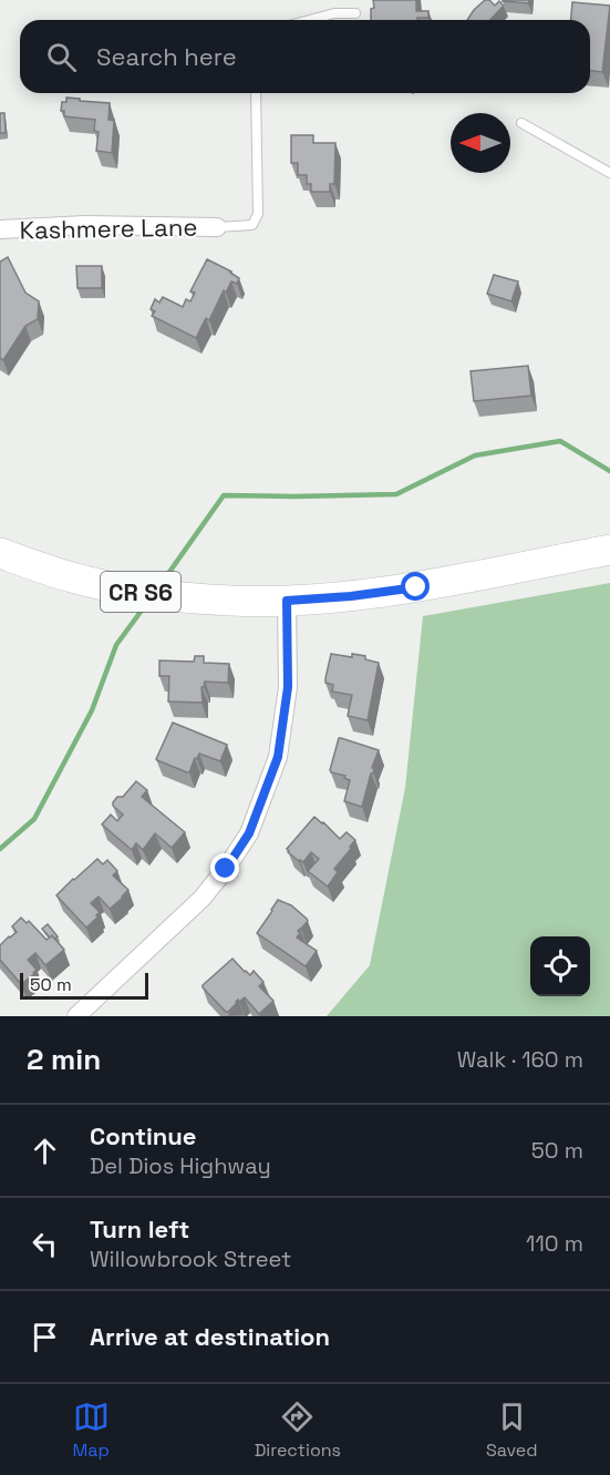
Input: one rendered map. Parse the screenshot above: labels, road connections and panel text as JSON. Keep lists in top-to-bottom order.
{
  "streets": {
    "main road": ["CR S6"],
    "street": ["Kashmere Lane"]
  },
  "scale_bar": "50 m",
  "north": "left",
  "page": {
    "search": "Search here",
    "scale": "50 m",
    "heading": ["2 min", "Walk · 160 m"],
    "list": [
      ["Continue", "Del Dios Highway", "50 m"],
      ["Turn left", "Willowbrook Street", "110 m"],
      "Arrive at destination"
    ],
    "nav": ["Map", "Directions", "Saved"]
  }
}
